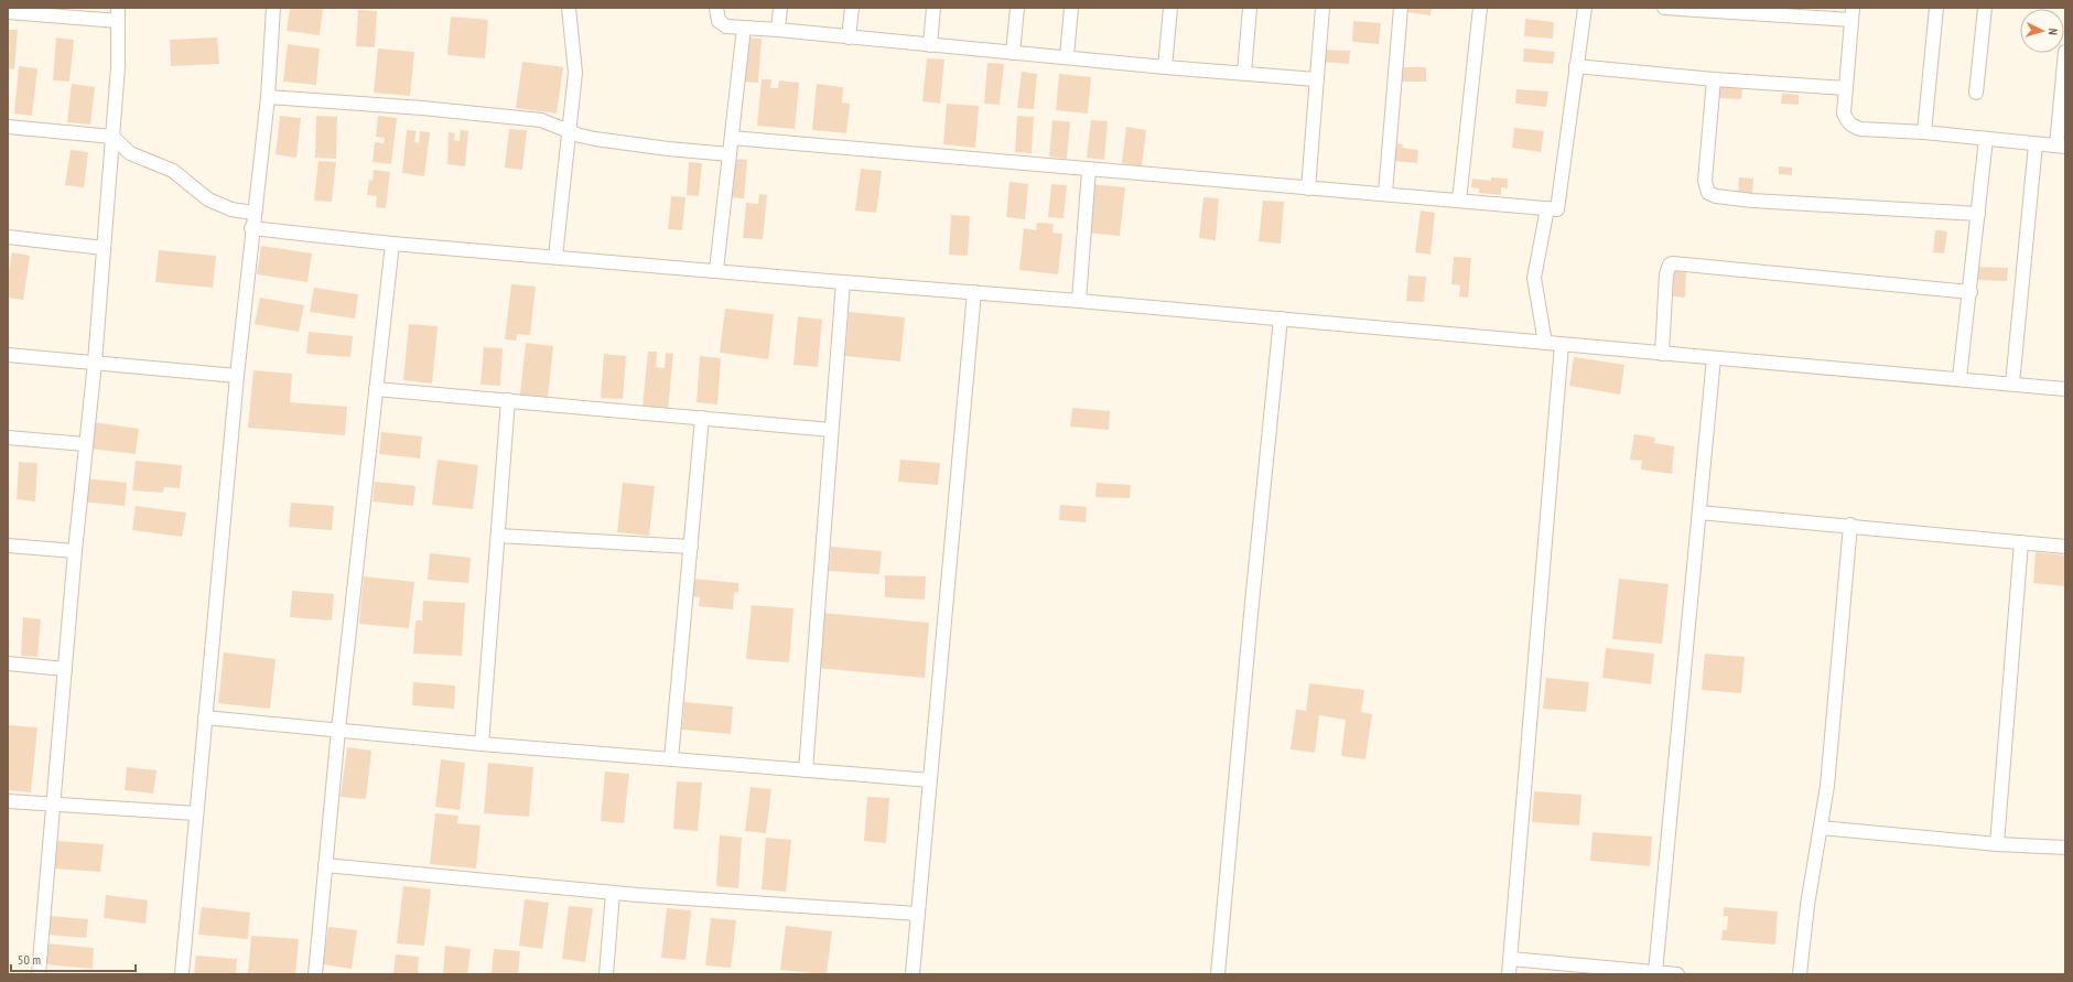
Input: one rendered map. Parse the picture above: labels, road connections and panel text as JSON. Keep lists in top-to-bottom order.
{
  "scale_bar": "50 m",
  "north": "right"
}
